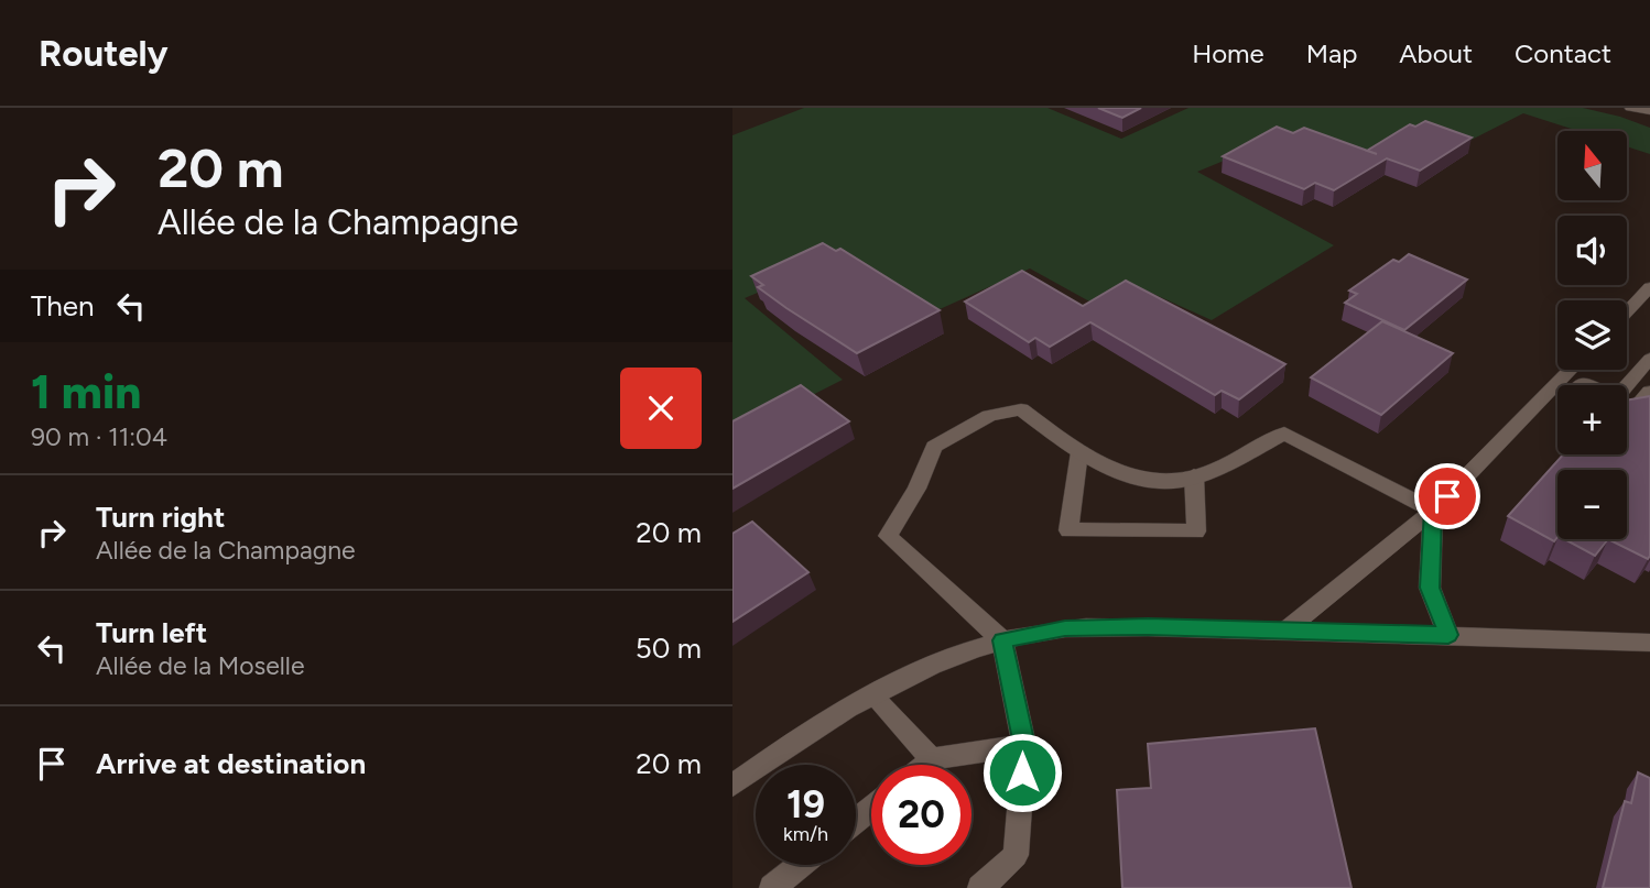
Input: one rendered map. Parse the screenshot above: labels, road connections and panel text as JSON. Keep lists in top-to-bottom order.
{
  "north": "top",
  "page": {
    "header": "Routely",
    "nav": [
      "Home",
      "Map",
      "About",
      "Contact"
    ],
    "turn": ["20 m", "Allée de la Champagne"],
    "map_buttons": ["+", "−"],
    "then": "Then",
    "heading": ["1 min", "90 m · 11:04"],
    "list": [
      {
        "name": "Turn right",
        "note": "Allée de la Champagne",
        "value": "20 m"
      },
      {
        "name": "Turn left",
        "note": "Allée de la Moselle",
        "value": "50 m"
      },
      {
        "name": "Arrive at destination",
        "value": "20 m"
      }
    ],
    "speed": "19 km/h",
    "limit": "20"
  }
}
